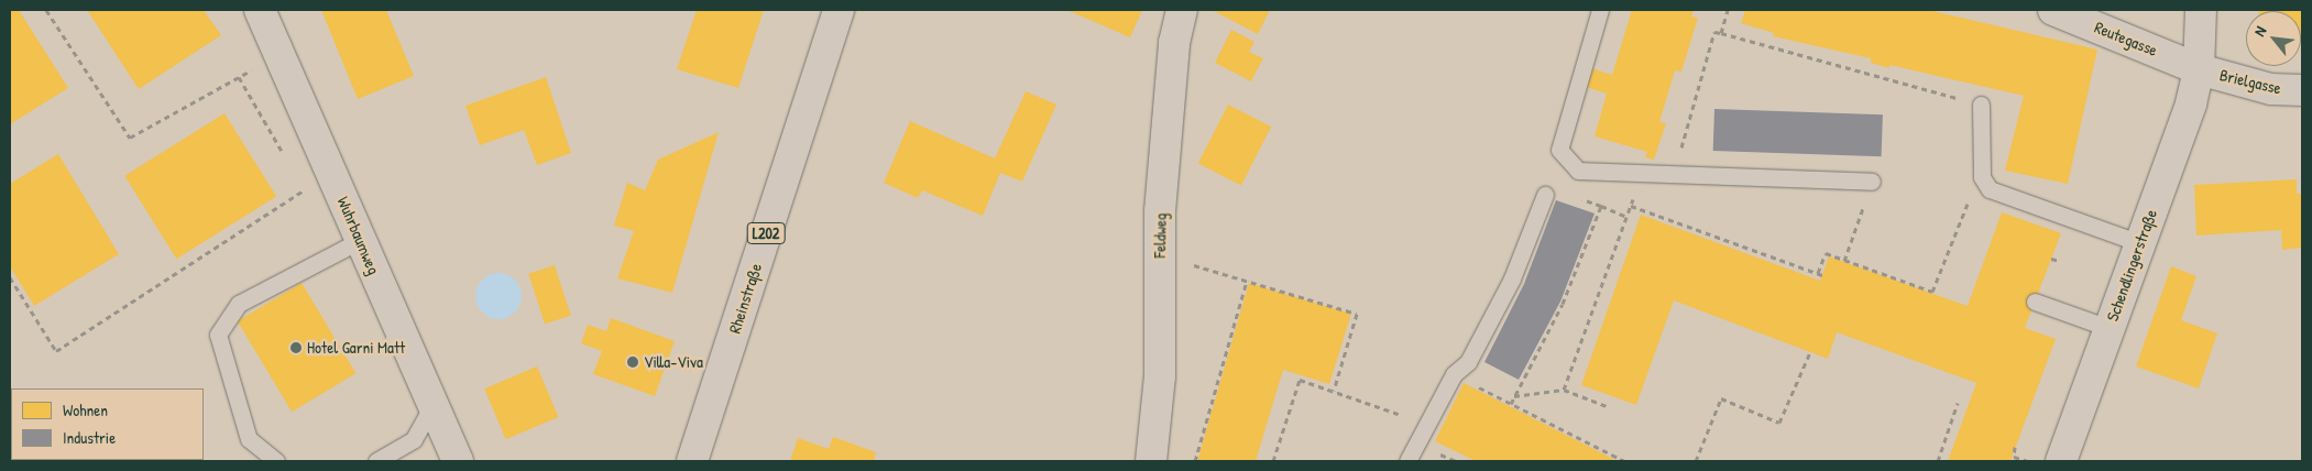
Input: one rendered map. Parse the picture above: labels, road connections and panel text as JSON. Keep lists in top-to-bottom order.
{
  "streets": {
    "street": [
      "Reutegasse",
      "Brielgasse",
      "L202",
      "Wuhrbaumweg",
      "Feldweg",
      "Schendlingerstraße",
      "Rheinstraße"
    ]
  },
  "crossings": [
    ["Reutegasse", "Brielgasse"],
    ["Reutegasse", "Schendlingerstraße"],
    ["Brielgasse", "Schendlingerstraße"]
  ],
  "places": ["Hotel Garni Matt", "Villa-Viva"],
  "legend": ["Wohnen", "Industrie"],
  "north": "top left"
}
